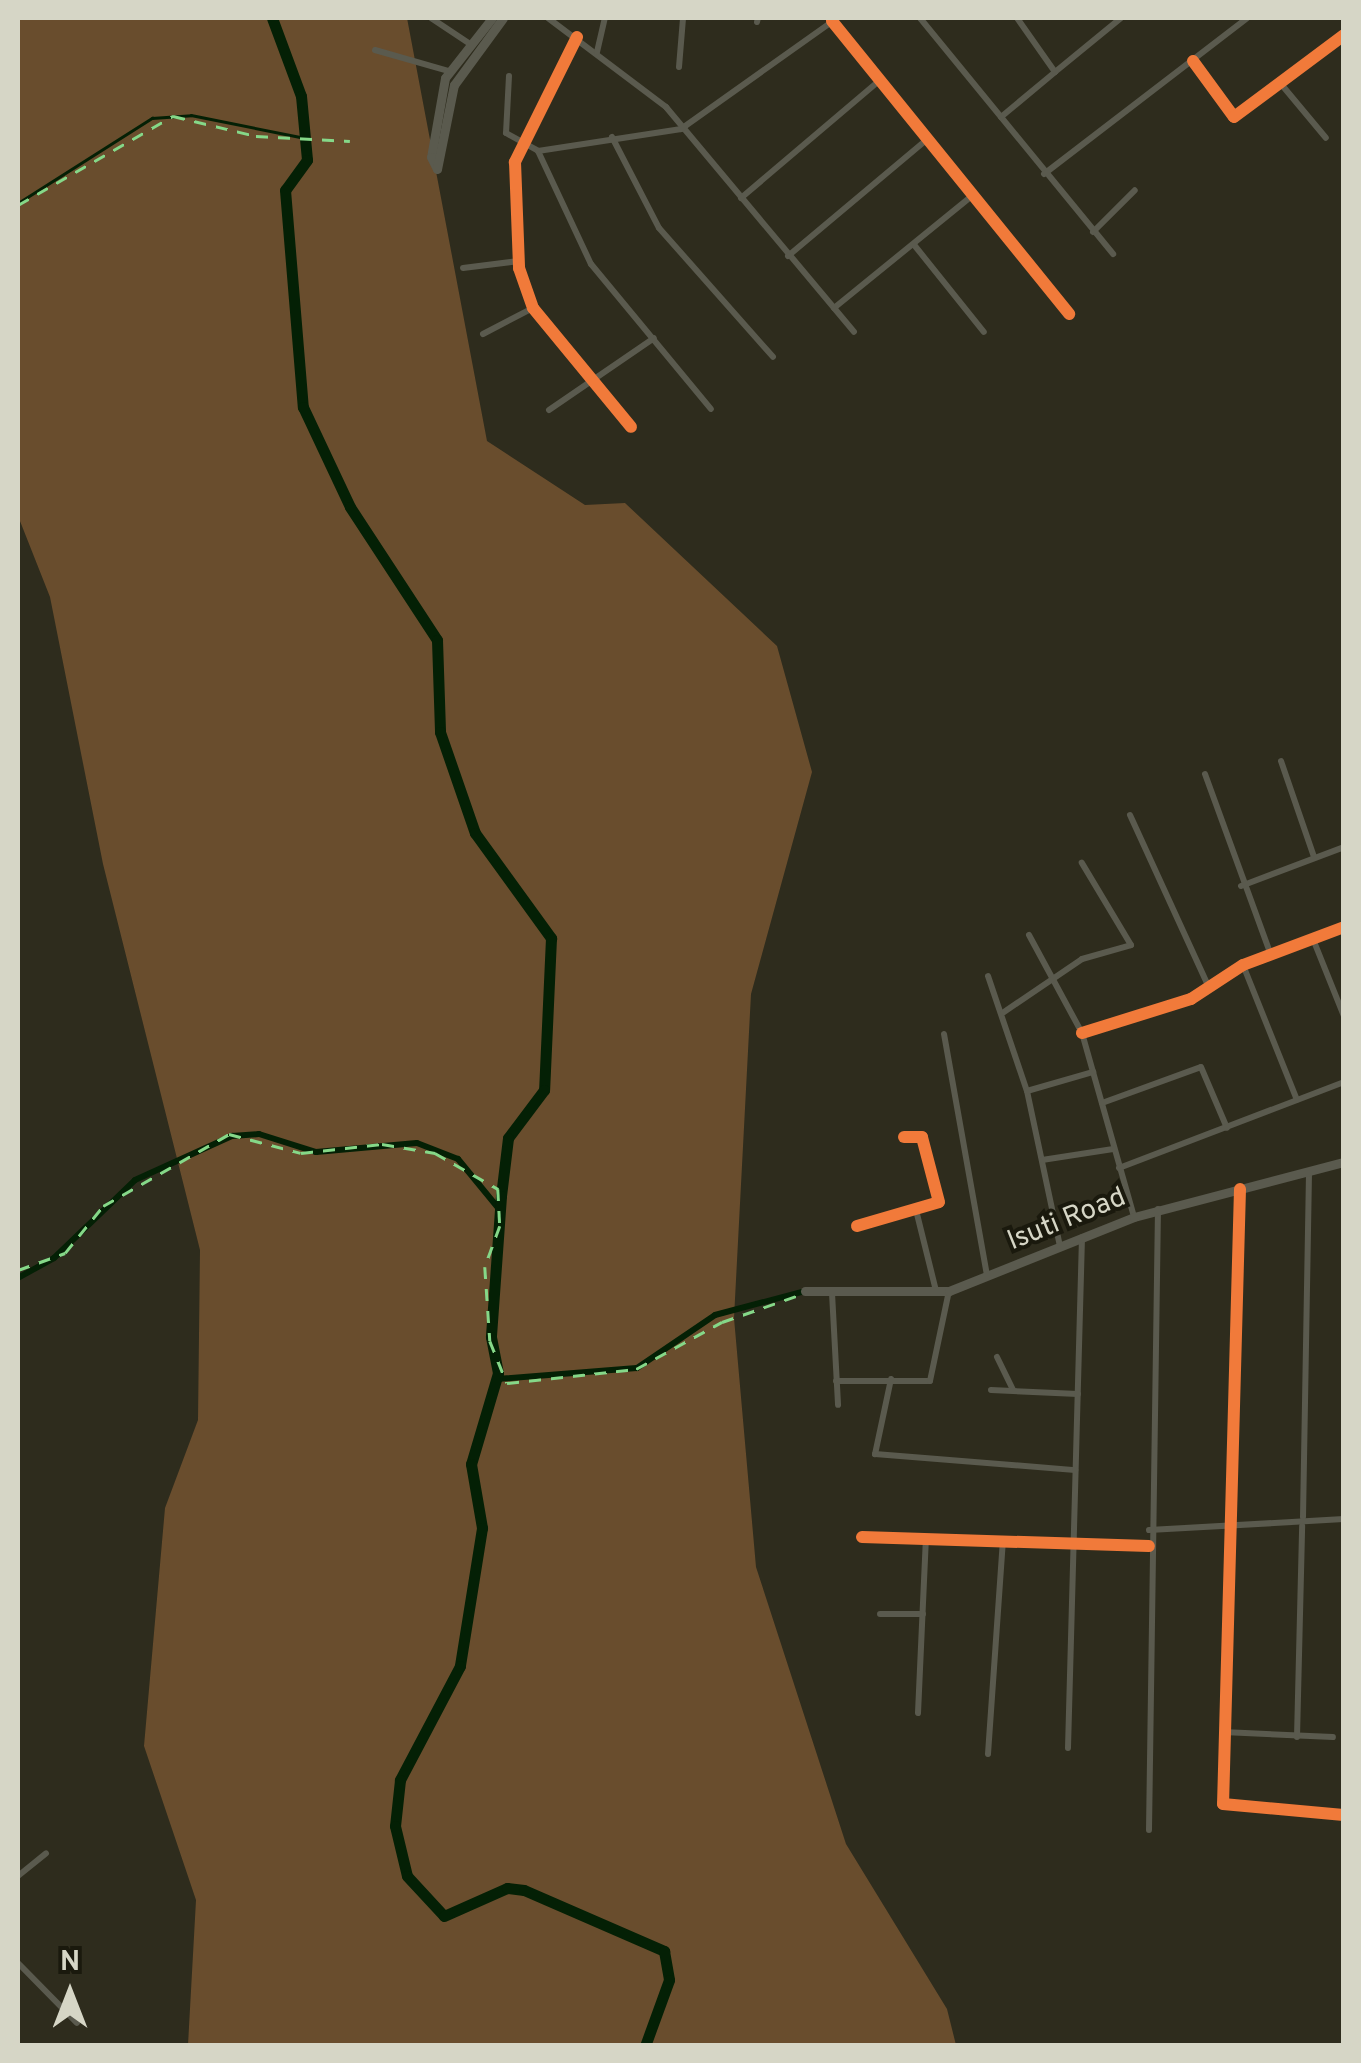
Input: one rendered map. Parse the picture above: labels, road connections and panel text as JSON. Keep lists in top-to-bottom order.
{
  "streets": {
    "street": ["Isuti Road"]
  },
  "north": "top"
}
